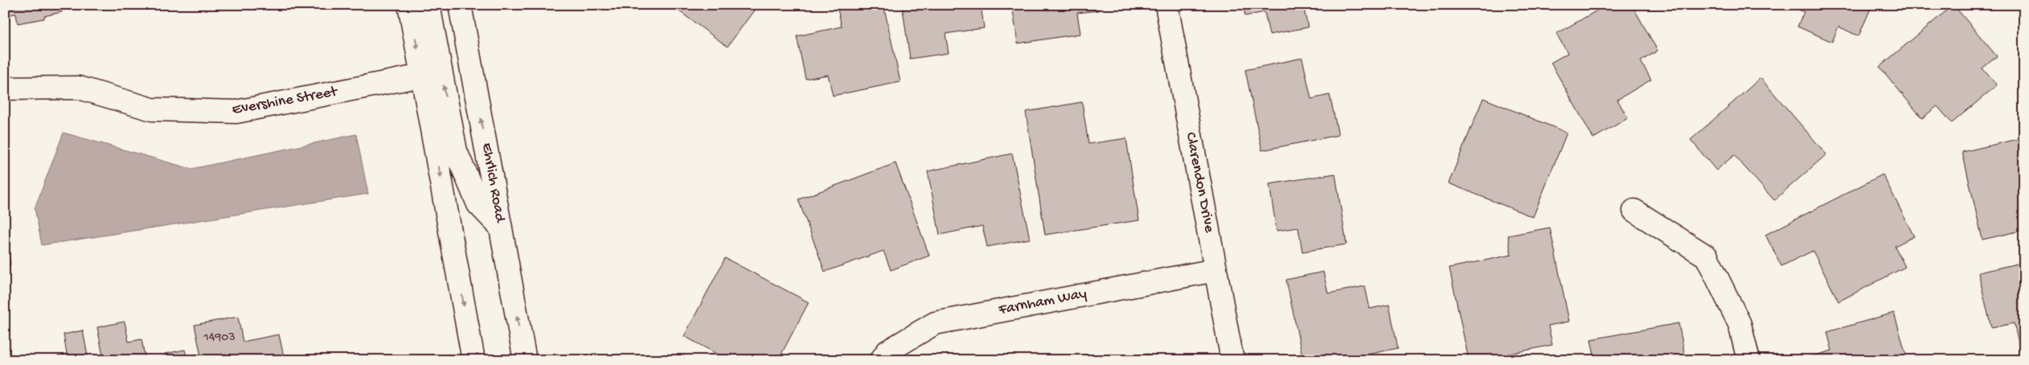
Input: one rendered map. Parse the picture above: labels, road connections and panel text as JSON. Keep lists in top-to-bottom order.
{
  "streets": {
    "street": [
      "Evershine Street",
      "Ehrlich Road",
      "Clarendon Drive",
      "Farnham Way"
    ]
  },
  "crossings": [
    ["Clarendon Drive", "Farnham Way"]
  ],
  "house_numbers": ["14903"]
}
